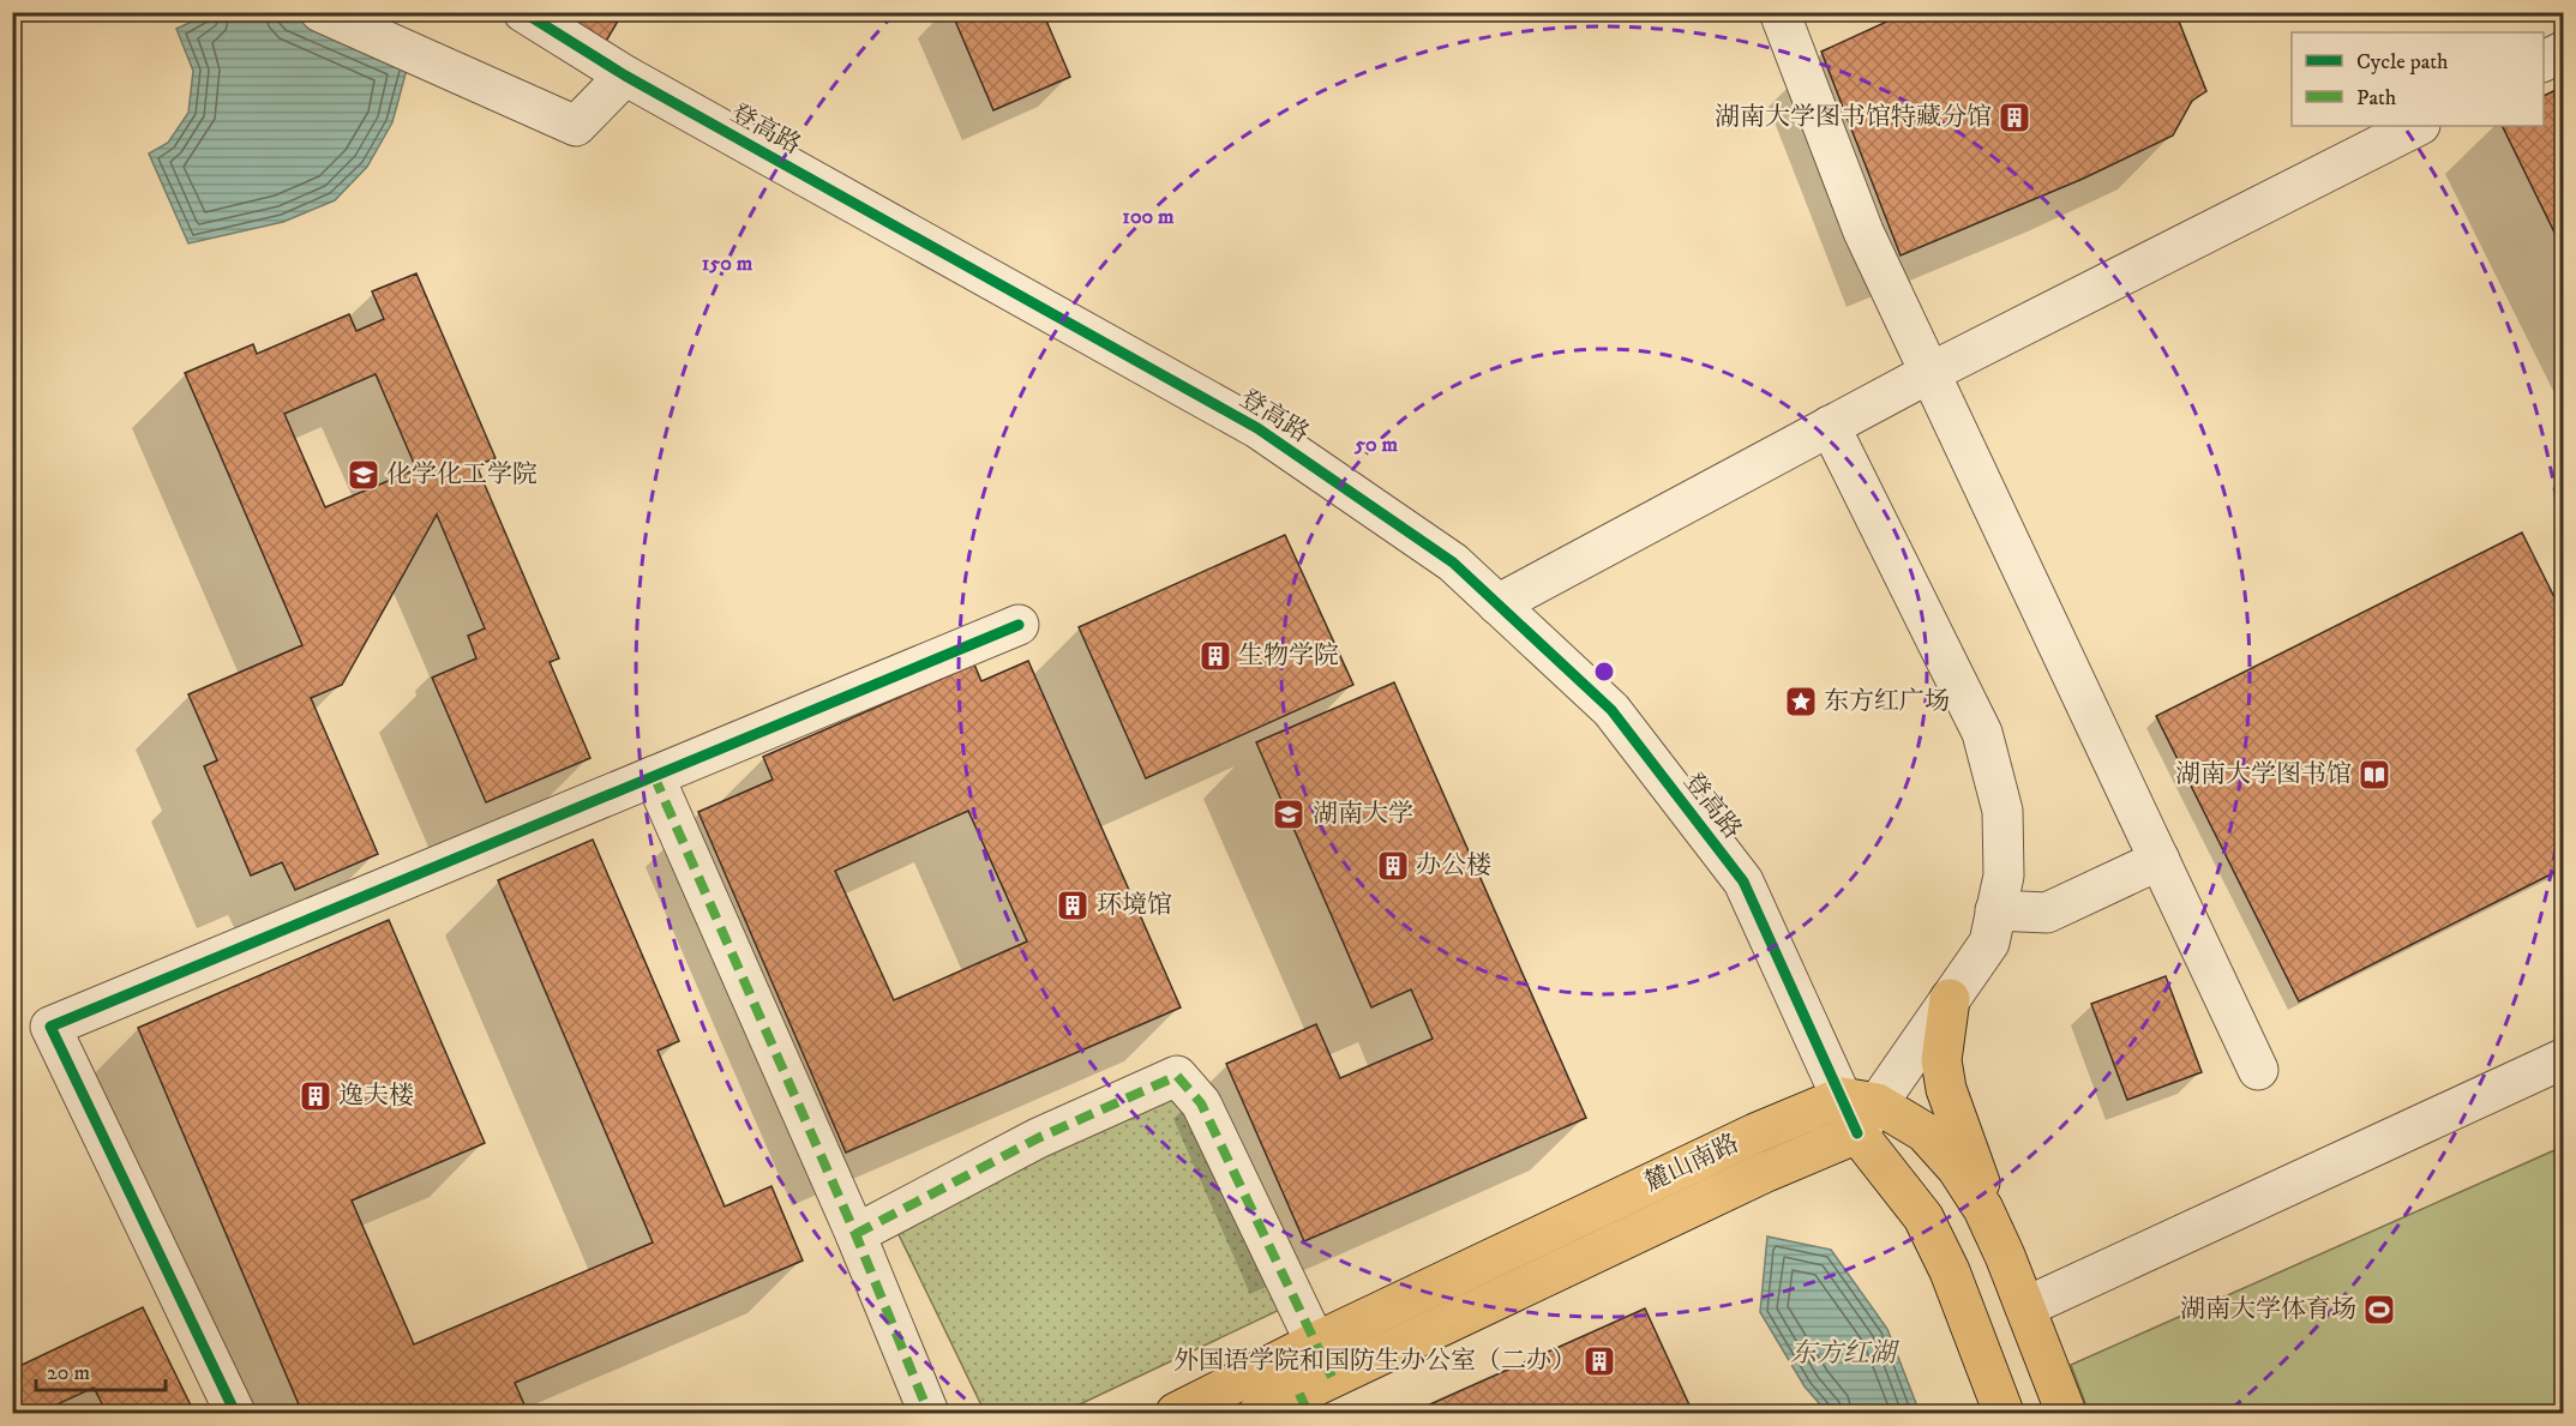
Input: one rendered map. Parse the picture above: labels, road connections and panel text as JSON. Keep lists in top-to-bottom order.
{
  "streets": {
    "main road": ["麓山南路"],
    "street": ["登高路"]
  },
  "crossings": [
    ["登高路", "麓山南路"]
  ],
  "water": ["东方红湖"],
  "places": {
    "building": [
      "湖南大学图书馆特藏分馆",
      "生物学院",
      "办公楼",
      "环境馆",
      "逸夫楼",
      "外国语学院和国防生办公室（二办）"
    ],
    "school or university": ["化学化工学院", "湖南大学"],
    "place": ["东方红广场"],
    "library": ["湖南大学图书馆"],
    "sports": ["湖南大学体育场"]
  },
  "legend": ["Cycle path", "Path"],
  "scale_bar": "20 m",
  "rings": ["100 m", "150 m", "50 m"]
}
